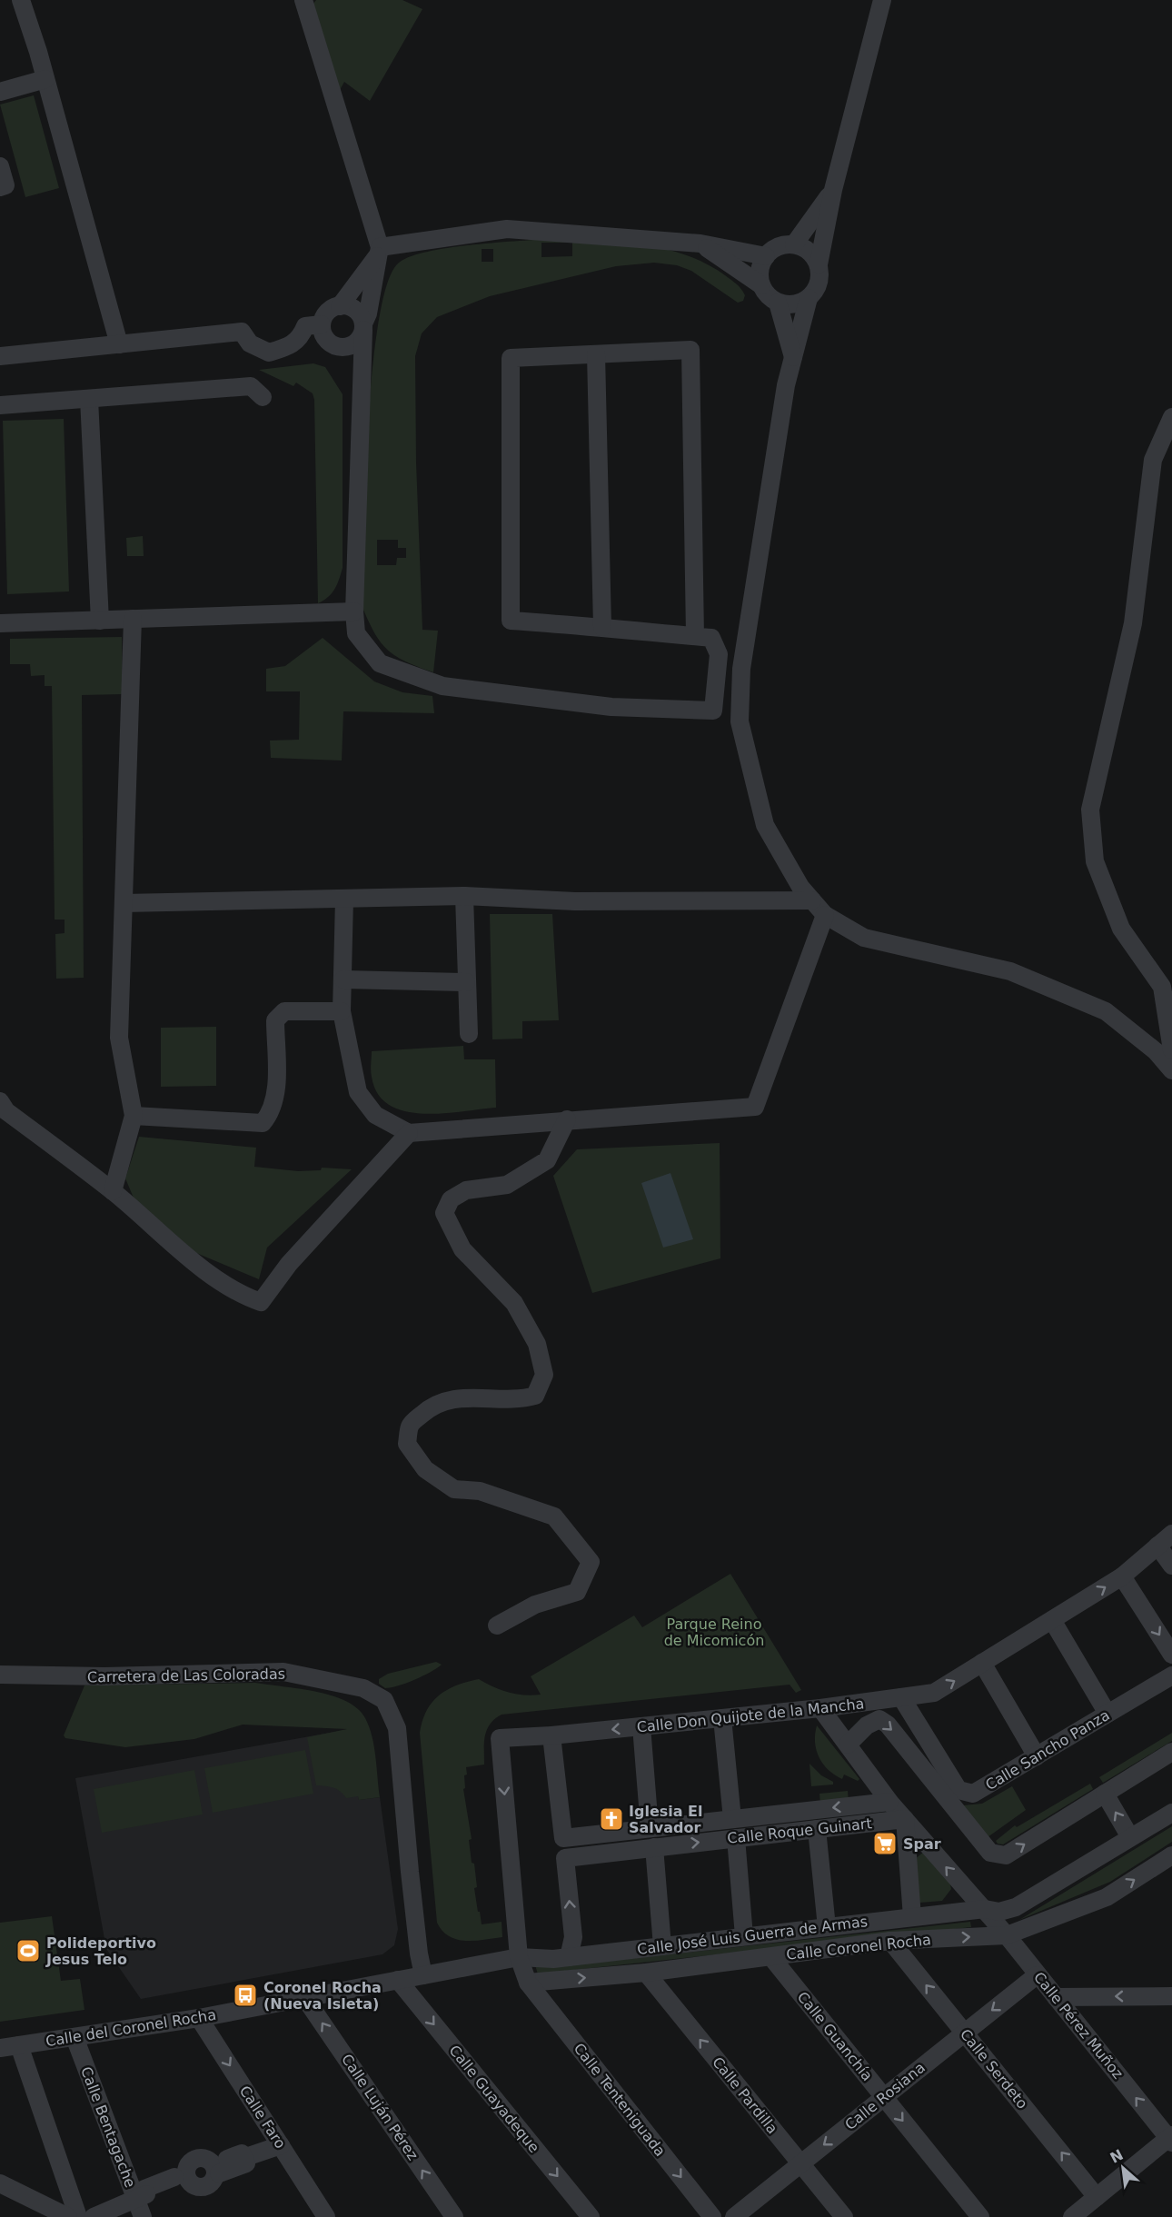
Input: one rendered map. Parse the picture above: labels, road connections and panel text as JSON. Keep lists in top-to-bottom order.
{
  "streets": {
    "street": [
      "Carretera de Las Coloradas",
      "Calle Don Quijote de la Mancha",
      "Calle Sancho Panza",
      "Calle Roque Guinart",
      "Calle José Luis Guerra de Armas",
      "Calle Coronel Rocha",
      "Calle Pérez Muñoz",
      "Calle del Coronel Rocha",
      "Calle Guanchía",
      "Calle Serdeto",
      "Calle Pardilla",
      "Calle Rosiana",
      "Calle Guayadeque",
      "Calle Tenteniguada",
      "Calle Luján Pérez",
      "Calle Faro",
      "Calle Bentagache"
    ]
  },
  "crossings": [
    ["Carretera de Las Coloradas", "Calle del Coronel Rocha"],
    ["Calle Don Quijote de la Mancha", "Calle Sancho Panza"],
    ["Calle Don Quijote de la Mancha", "Calle José Luis Guerra de Armas"],
    ["Calle Don Quijote de la Mancha", "Calle Pérez Muñoz"],
    ["Calle Don Quijote de la Mancha", "Calle del Coronel Rocha"],
    ["Calle Don Quijote de la Mancha", "Calle Tenteniguada"],
    ["Calle Roque Guinart", "Calle José Luis Guerra de Armas"],
    ["Calle Roque Guinart", "Calle Pérez Muñoz"],
    ["Calle José Luis Guerra de Armas", "Calle Pérez Muñoz"],
    ["Calle José Luis Guerra de Armas", "Calle del Coronel Rocha"],
    ["Calle José Luis Guerra de Armas", "Calle Tenteniguada"],
    ["Calle Coronel Rocha", "Calle Pérez Muñoz"],
    ["Calle Coronel Rocha", "Calle Guanchía"],
    ["Calle Coronel Rocha", "Calle Serdeto"],
    ["Calle Coronel Rocha", "Calle Pardilla"],
    ["Calle Coronel Rocha", "Calle Tenteniguada"],
    ["Calle Pérez Muñoz", "Calle Rosiana"],
    ["Calle del Coronel Rocha", "Calle Guayadeque"],
    ["Calle del Coronel Rocha", "Calle Tenteniguada"],
    ["Calle del Coronel Rocha", "Calle Luján Pérez"],
    ["Calle del Coronel Rocha", "Calle Faro"],
    ["Calle del Coronel Rocha", "Calle Bentagache"],
    ["Calle Guanchía", "Calle Rosiana"],
    ["Calle Serdeto", "Calle Rosiana"],
    ["Calle Pardilla", "Calle Rosiana"]
  ],
  "one_way": [
    "Calle Pérez Muñoz",
    "Calle Guanchía",
    "Calle Serdeto",
    "Calle Pardilla",
    "Calle Rosiana",
    "Calle Guayadeque",
    "Calle Tenteniguada",
    "Calle Luján Pérez",
    "Calle Faro"
  ],
  "parks": ["Parque Reino de Micomicón"],
  "places": {
    "church": ["Iglesia El Salvador"],
    "supermarket": ["Spar"],
    "sports": ["Polideportivo Jesus Telo"],
    "bus stop": ["Coronel Rocha (Nueva Isleta)"]
  },
  "north": "top left"
}
